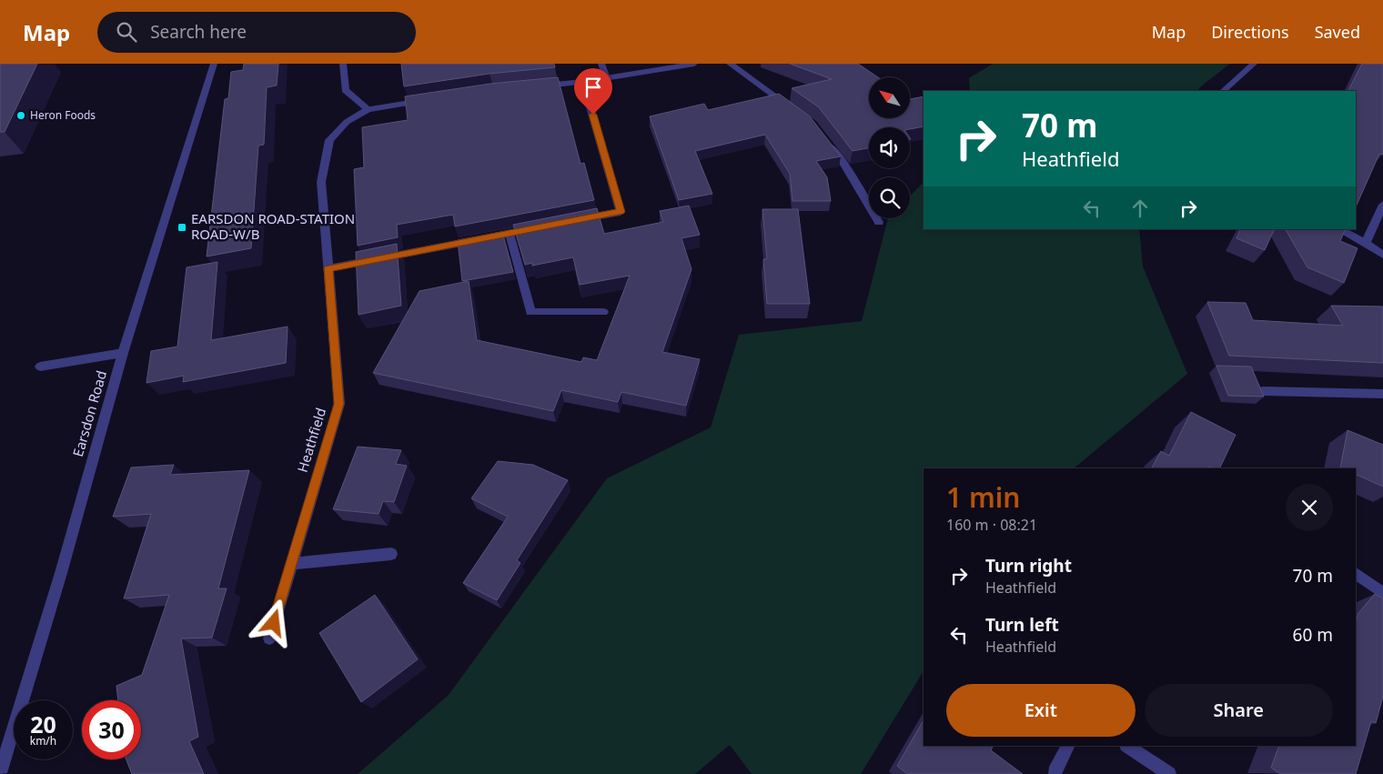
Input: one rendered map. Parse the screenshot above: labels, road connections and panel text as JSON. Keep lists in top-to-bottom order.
{
  "streets": {
    "street": ["Earsdon Road", "Heathfield"]
  },
  "places": {
    "other": ["Heron Foods"],
    "transit": ["EARSDON ROAD-STATION ROAD-W/B"]
  },
  "north": "top left",
  "page": {
    "header": "Map",
    "search": "Search here",
    "nav": ["Map", "Directions", "Saved"],
    "turn": ["70 m", "Heathfield"],
    "heading": ["1 min", "160 m · 08:21"],
    "list": [
      {
        "name": "Turn right",
        "note": "Heathfield",
        "value": "70 m"
      },
      {
        "name": "Turn left",
        "note": "Heathfield",
        "value": "60 m"
      }
    ],
    "buttons": ["Exit", "Share"],
    "speed": "20 km/h",
    "limit": "30"
  }
}
